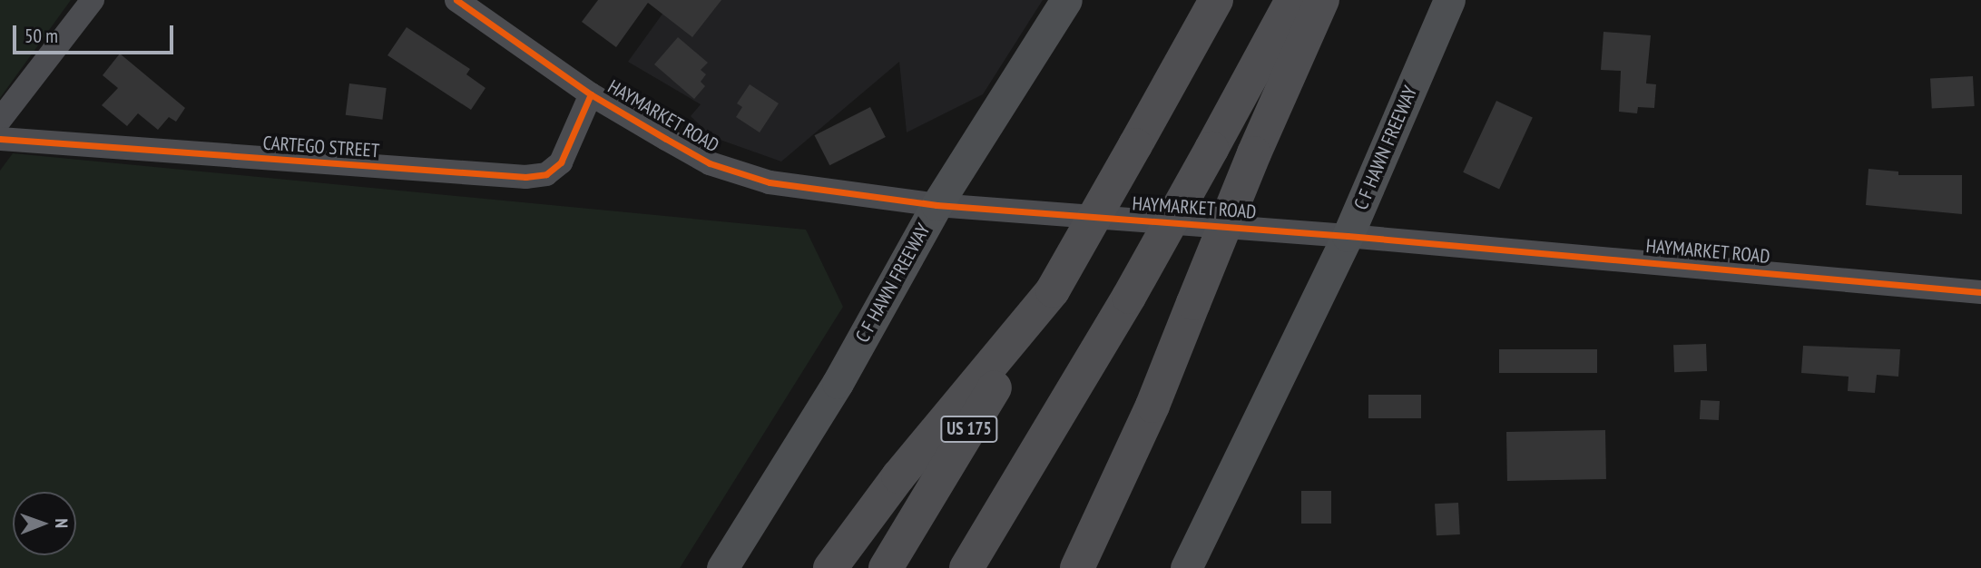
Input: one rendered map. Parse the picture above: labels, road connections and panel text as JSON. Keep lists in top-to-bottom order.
{
  "streets": {
    "highway": ["US 175"],
    "main road": ["C F HAWN FREEWAY"],
    "street": ["HAYMARKET ROAD", "CARTEGO STREET"]
  },
  "crossings": [
    ["HAYMARKET ROAD", "CARTEGO STREET"],
    ["HAYMARKET ROAD", "C F HAWN FREEWAY"]
  ],
  "scale_bar": "50 m",
  "north": "right"
}
